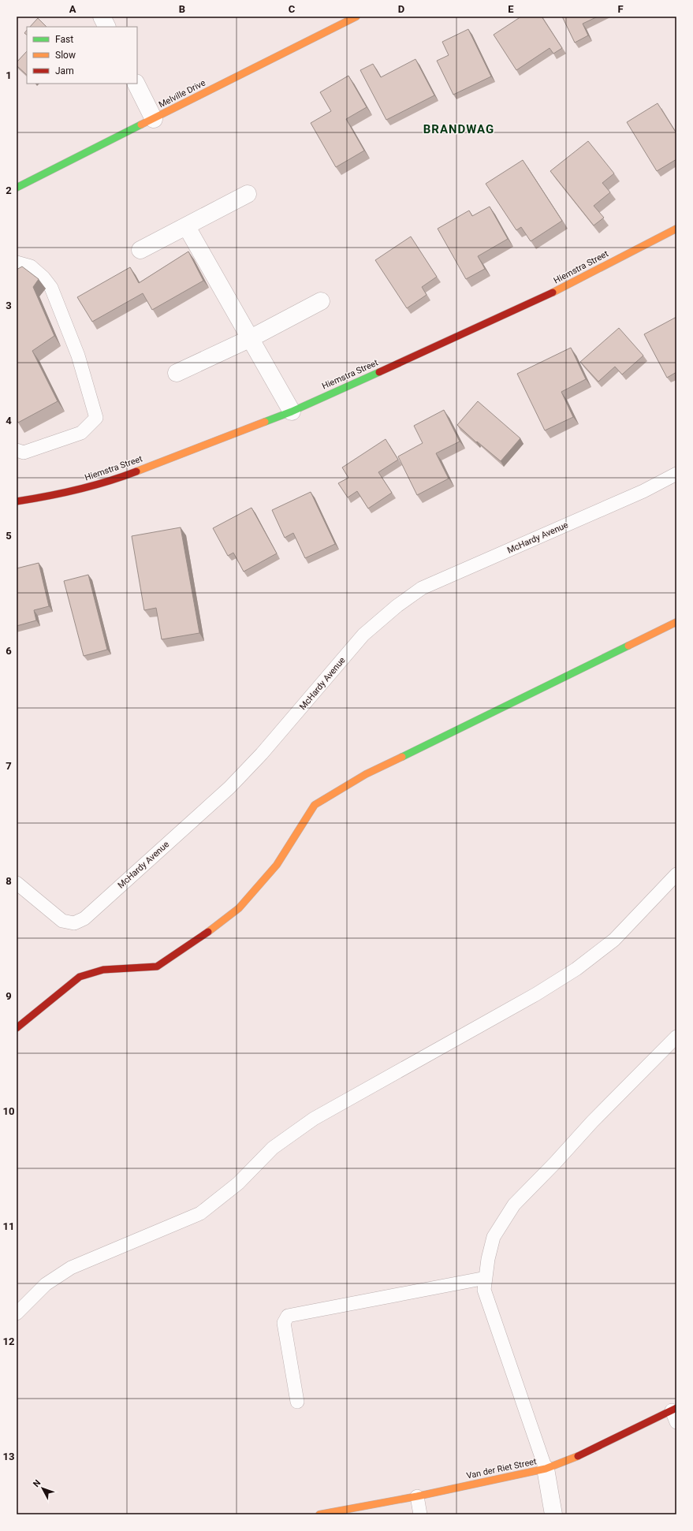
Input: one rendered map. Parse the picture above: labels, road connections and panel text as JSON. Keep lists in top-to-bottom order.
{
  "streets": {
    "street": ["Melville Drive", "Hiemstra Street", "Van der Riet Street"],
    "lane": ["McHardy Avenue"]
  },
  "districts": ["BRANDWAG"],
  "legend": ["Fast", "Slow", "Jam"],
  "north": "top left",
  "grid": {
    "columns": [
      "A",
      "B",
      "C",
      "D",
      "E",
      "F"
    ],
    "rows": [
      "1",
      "2",
      "3",
      "4",
      "5",
      "6",
      "7",
      "8",
      "9",
      "10",
      "11",
      "12",
      "13"
    ]
  }
}
